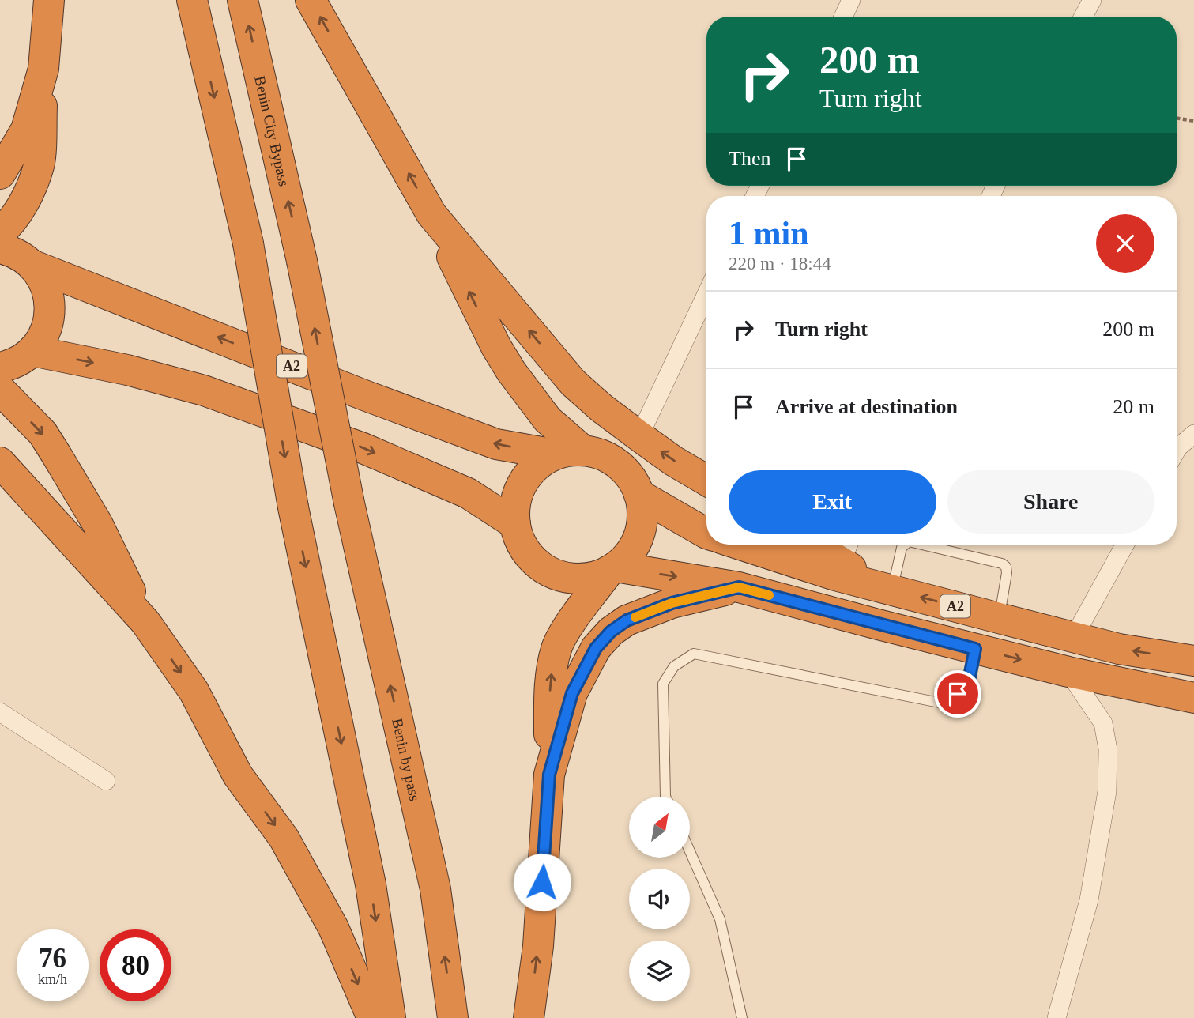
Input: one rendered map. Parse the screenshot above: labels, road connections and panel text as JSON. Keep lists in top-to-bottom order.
{
  "streets": {
    "highway": ["Benin City Bypass", "A2", "Benin by pass"]
  },
  "crossings": [
    ["Benin City Bypass", "Benin by pass"]
  ],
  "north": "top right",
  "page": {
    "turn": ["200 m", "Turn right"],
    "then": "Then",
    "heading": ["1 min", "220 m · 18:44"],
    "list": [
      {
        "name": "Turn right",
        "value": "200 m"
      },
      {
        "name": "Arrive at destination",
        "value": "20 m"
      }
    ],
    "buttons": ["Exit", "Share"],
    "speed": "76 km/h",
    "limit": "80"
  }
}
